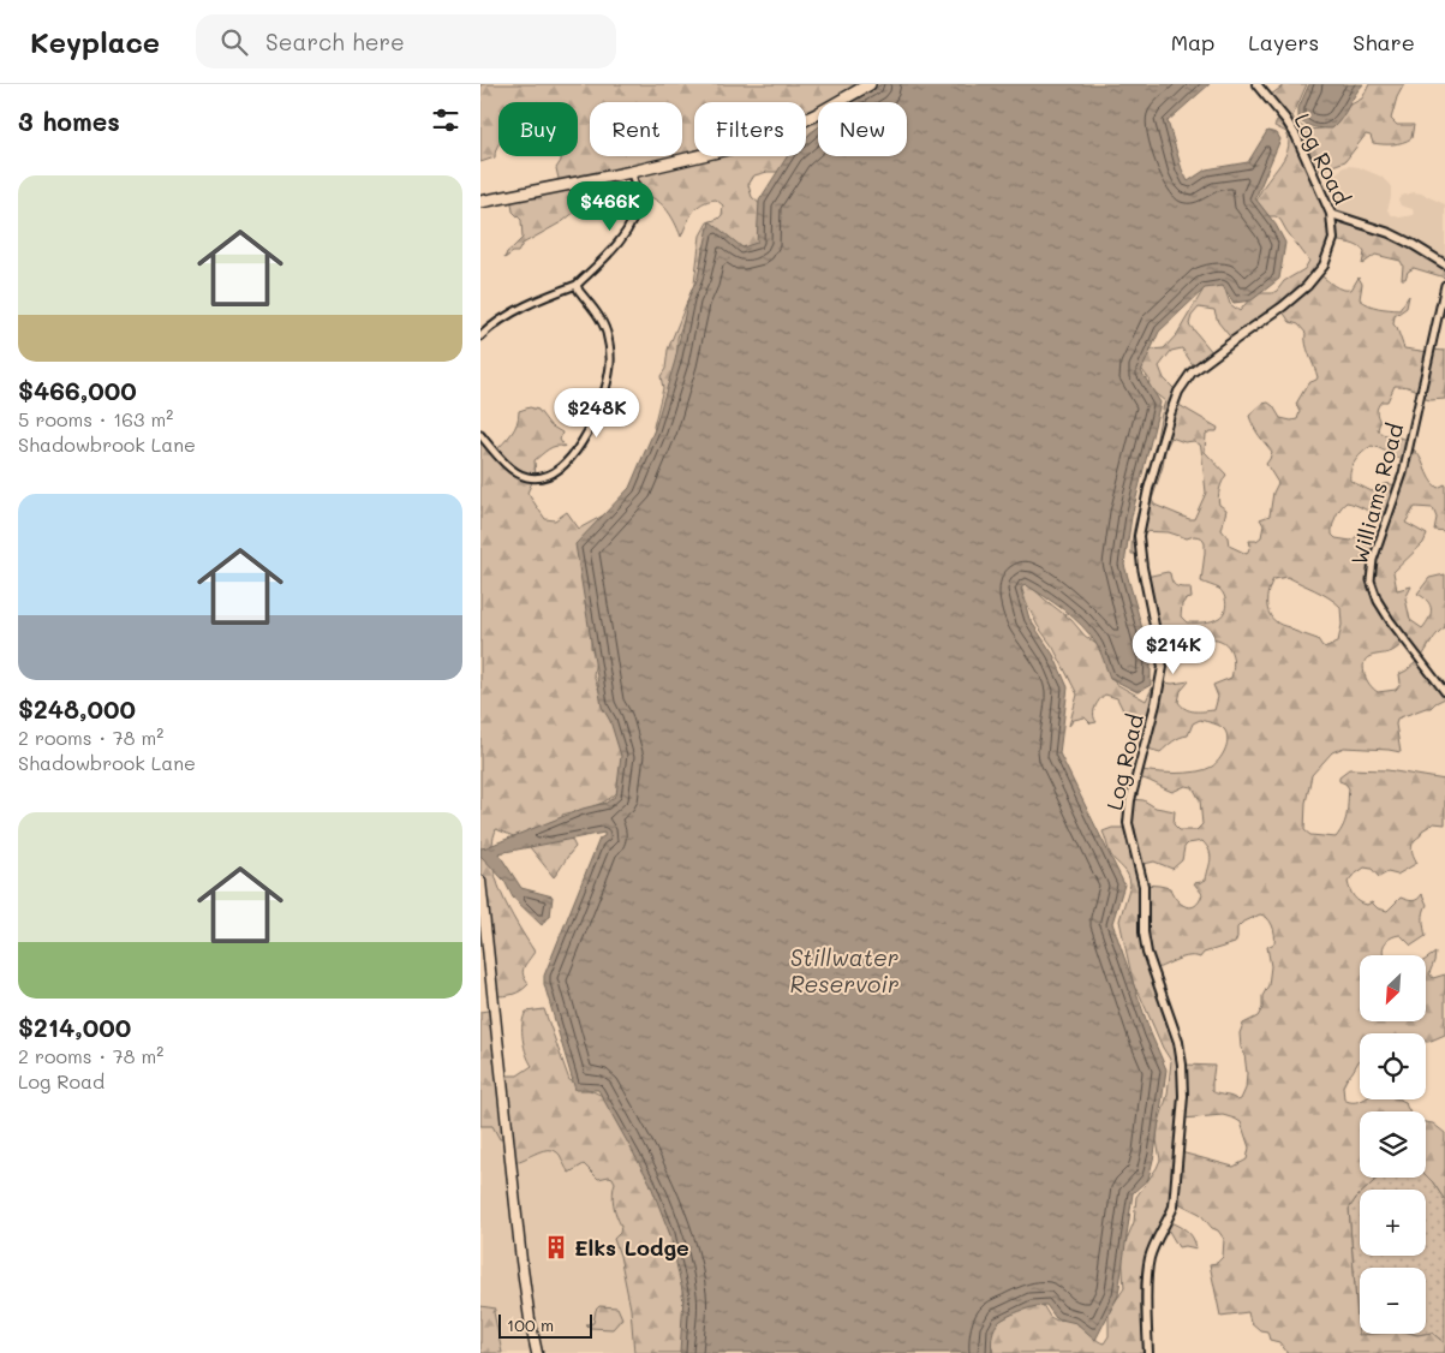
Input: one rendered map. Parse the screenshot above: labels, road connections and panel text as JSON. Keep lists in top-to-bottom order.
{
  "streets": {
    "street": ["Log Road", "Williams Road"]
  },
  "water": ["Stillwater Reservoir"],
  "places": {
    "building": ["Elks Lodge"]
  },
  "scale_bar": "100 m",
  "north": "bottom left",
  "page": {
    "header": "Keyplace",
    "search": "Search here",
    "nav": ["Map", "Layers", "Share"],
    "heading": "3 homes",
    "chip": [
      "Buy",
      "Rent",
      "Filters",
      "New"
    ],
    "list": [
      {
        "name": "$466,000",
        "note": "5 rooms · 163 m² · Shadowbrook Lane"
      },
      {
        "name": "$248,000",
        "note": "2 rooms · 78 m² · Shadowbrook Lane"
      },
      {
        "name": "$214,000",
        "note": "2 rooms · 78 m² · Log Road"
      }
    ],
    "price": ["$466K", "$248K", "$214K"],
    "map_buttons": ["+", "−"],
    "scale": "100 m"
  }
}
